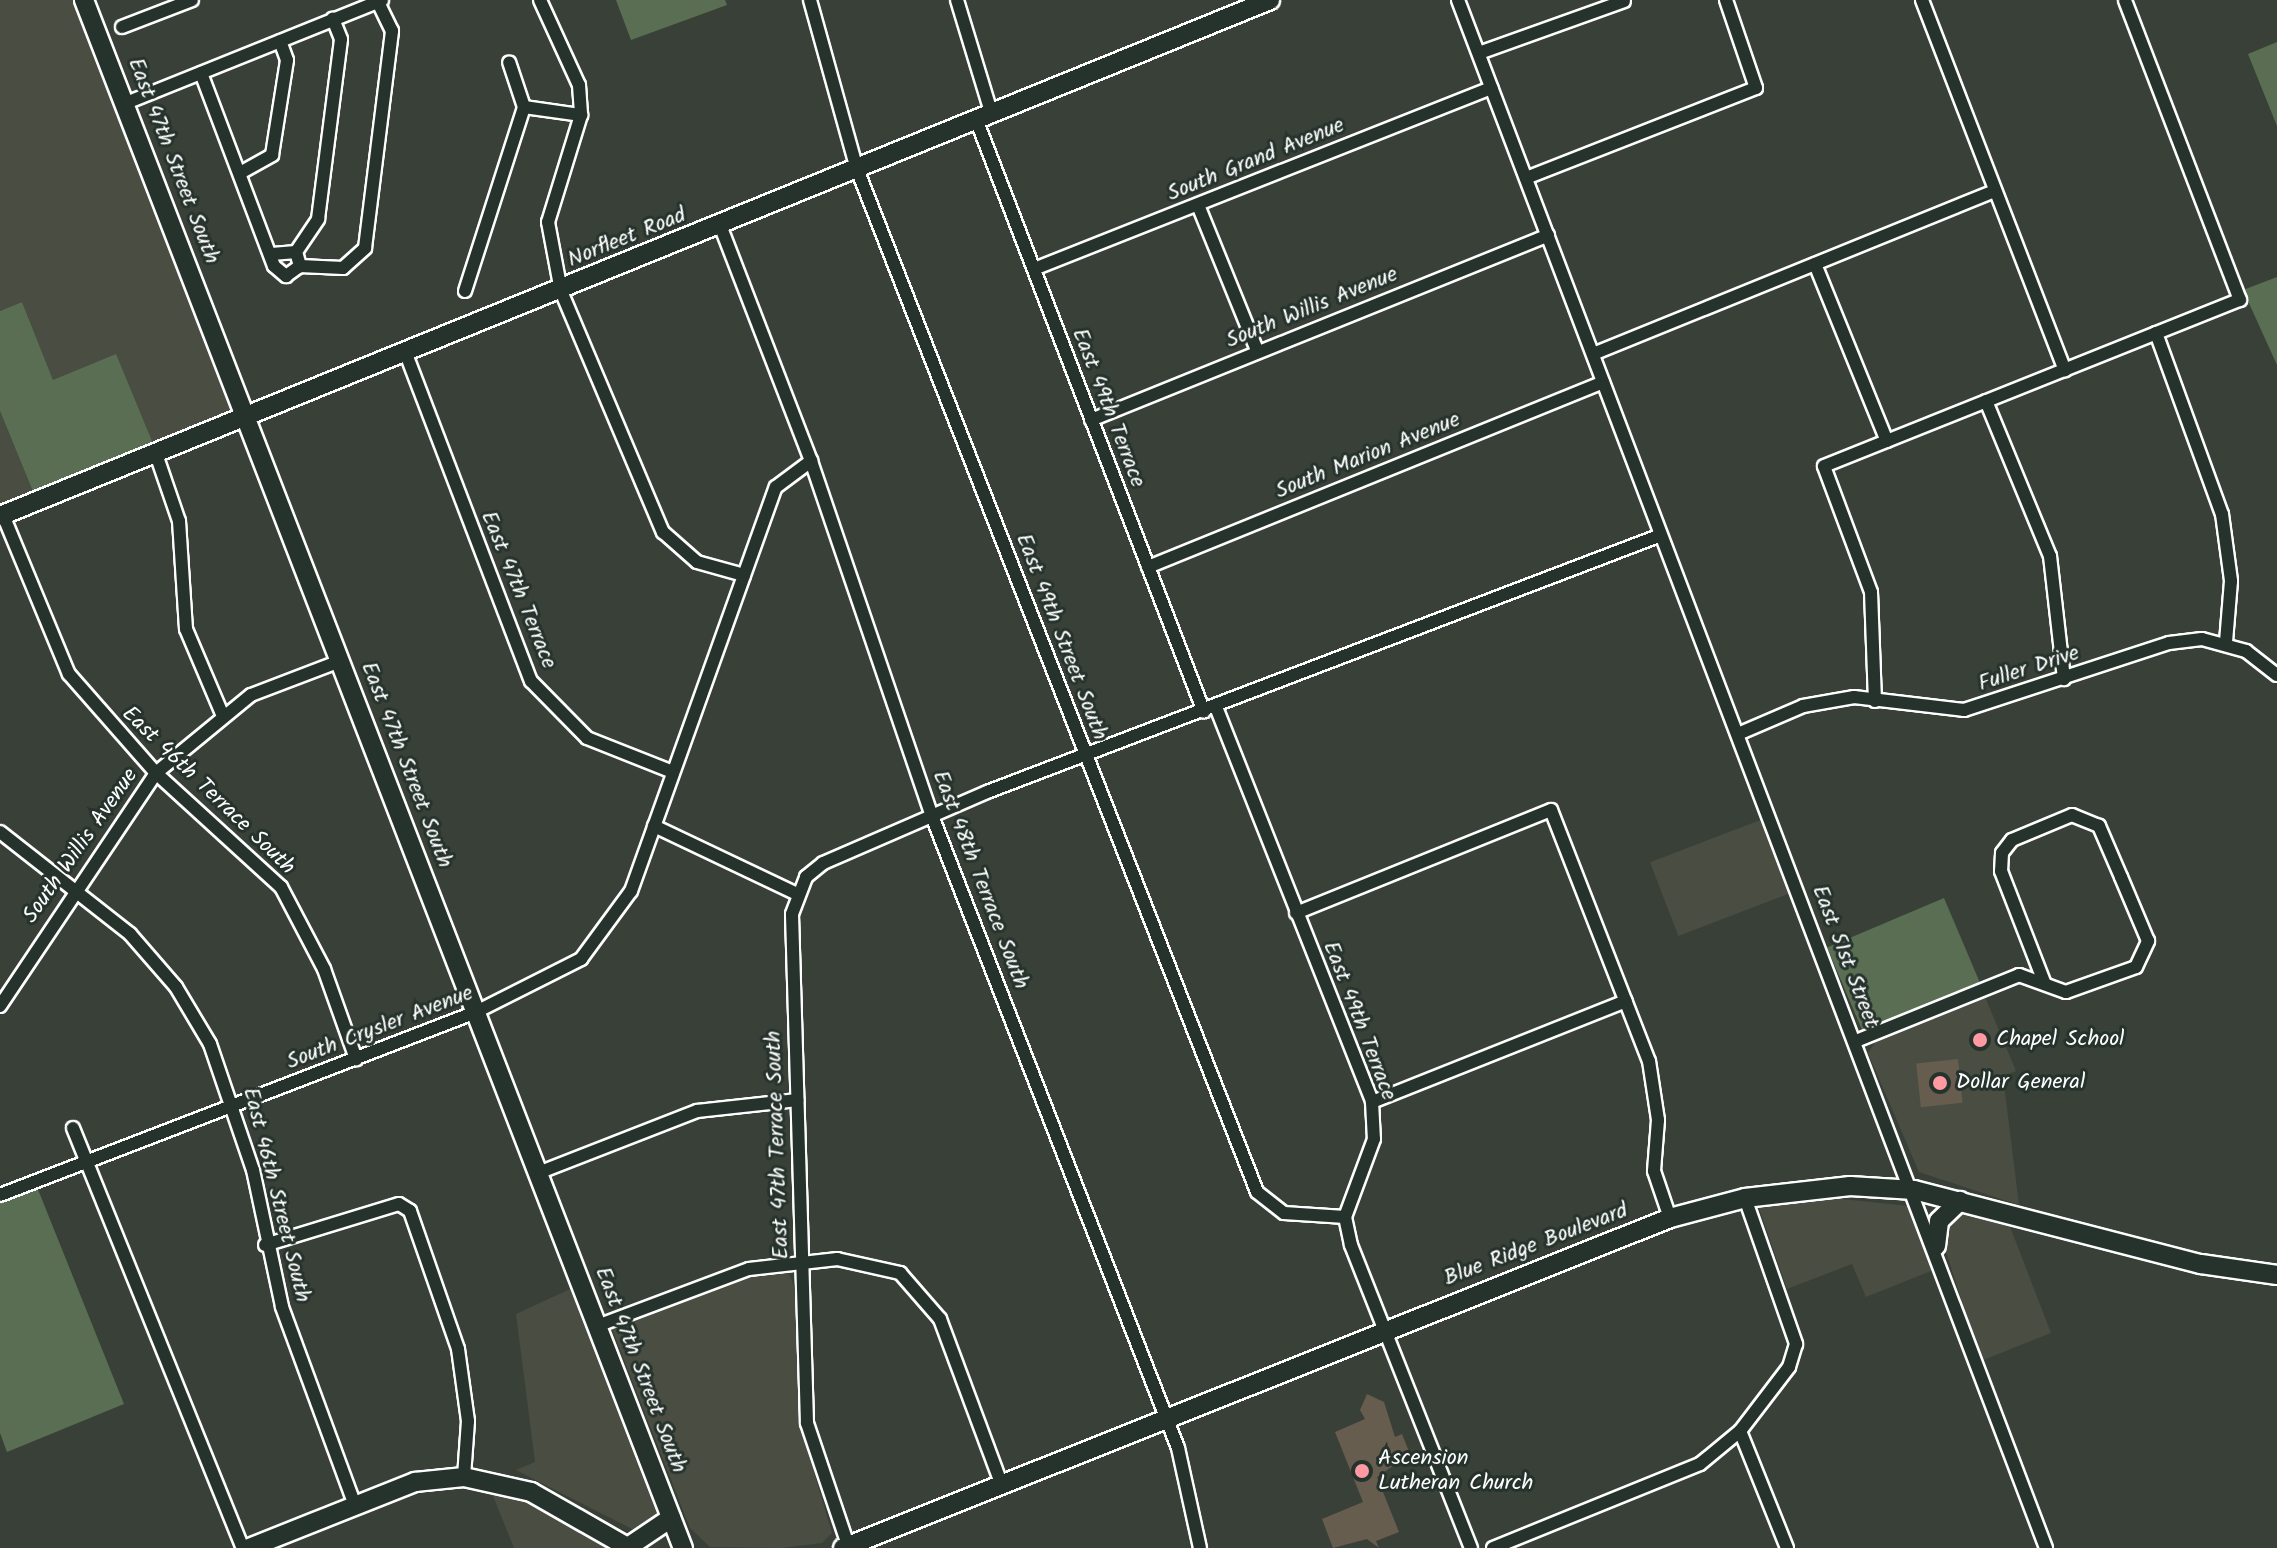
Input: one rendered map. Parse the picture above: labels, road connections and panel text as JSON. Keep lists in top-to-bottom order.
{
  "streets": {
    "street": [
      "South Grand Avenue",
      "East 47th Street South",
      "Norfleet Road",
      "South Willis Avenue",
      "East 49th Terrace",
      "South Marion Avenue",
      "East 47th Terrace",
      "East 49th Street South",
      "Fuller Drive",
      "East 46th Terrace South",
      "East 48th Terrace South",
      "East 51st Street",
      "South Crysler Avenue",
      "East 47th Terrace South",
      "East 46th Street South",
      "Blue Ridge Boulevard"
    ]
  },
  "crossings": [
    ["South Grand Avenue", "East 49th Terrace"],
    ["East 47th Street South", "Norfleet Road"],
    ["East 47th Street South", "South Willis Avenue"],
    ["East 47th Street South", "South Crysler Avenue"],
    ["Norfleet Road", "East 49th Terrace"],
    ["Norfleet Road", "East 47th Terrace"],
    ["Norfleet Road", "East 49th Street South"],
    ["Norfleet Road", "East 46th Terrace South"],
    ["Norfleet Road", "East 48th Terrace South"],
    ["South Willis Avenue", "East 49th Terrace"],
    ["South Willis Avenue", "East 46th Terrace South"],
    ["South Willis Avenue", "East 46th Street South"],
    ["East 49th Terrace", "South Marion Avenue"],
    ["East 49th Terrace", "East 49th Street South"],
    ["South Marion Avenue", "East 51st Street"],
    ["East 47th Terrace", "South Crysler Avenue"],
    ["Fuller Drive", "East 51st Street"],
    ["East 46th Terrace South", "South Crysler Avenue"],
    ["East 48th Terrace South", "South Crysler Avenue"],
    ["East 48th Terrace South", "Blue Ridge Boulevard"],
    ["East 51st Street", "Blue Ridge Boulevard"],
    ["South Crysler Avenue", "East 46th Street South"],
    ["East 47th Terrace South", "Blue Ridge Boulevard"]
  ],
  "places": ["Chapel School", "Dollar General", "Ascension Lutheran Church"]
}
